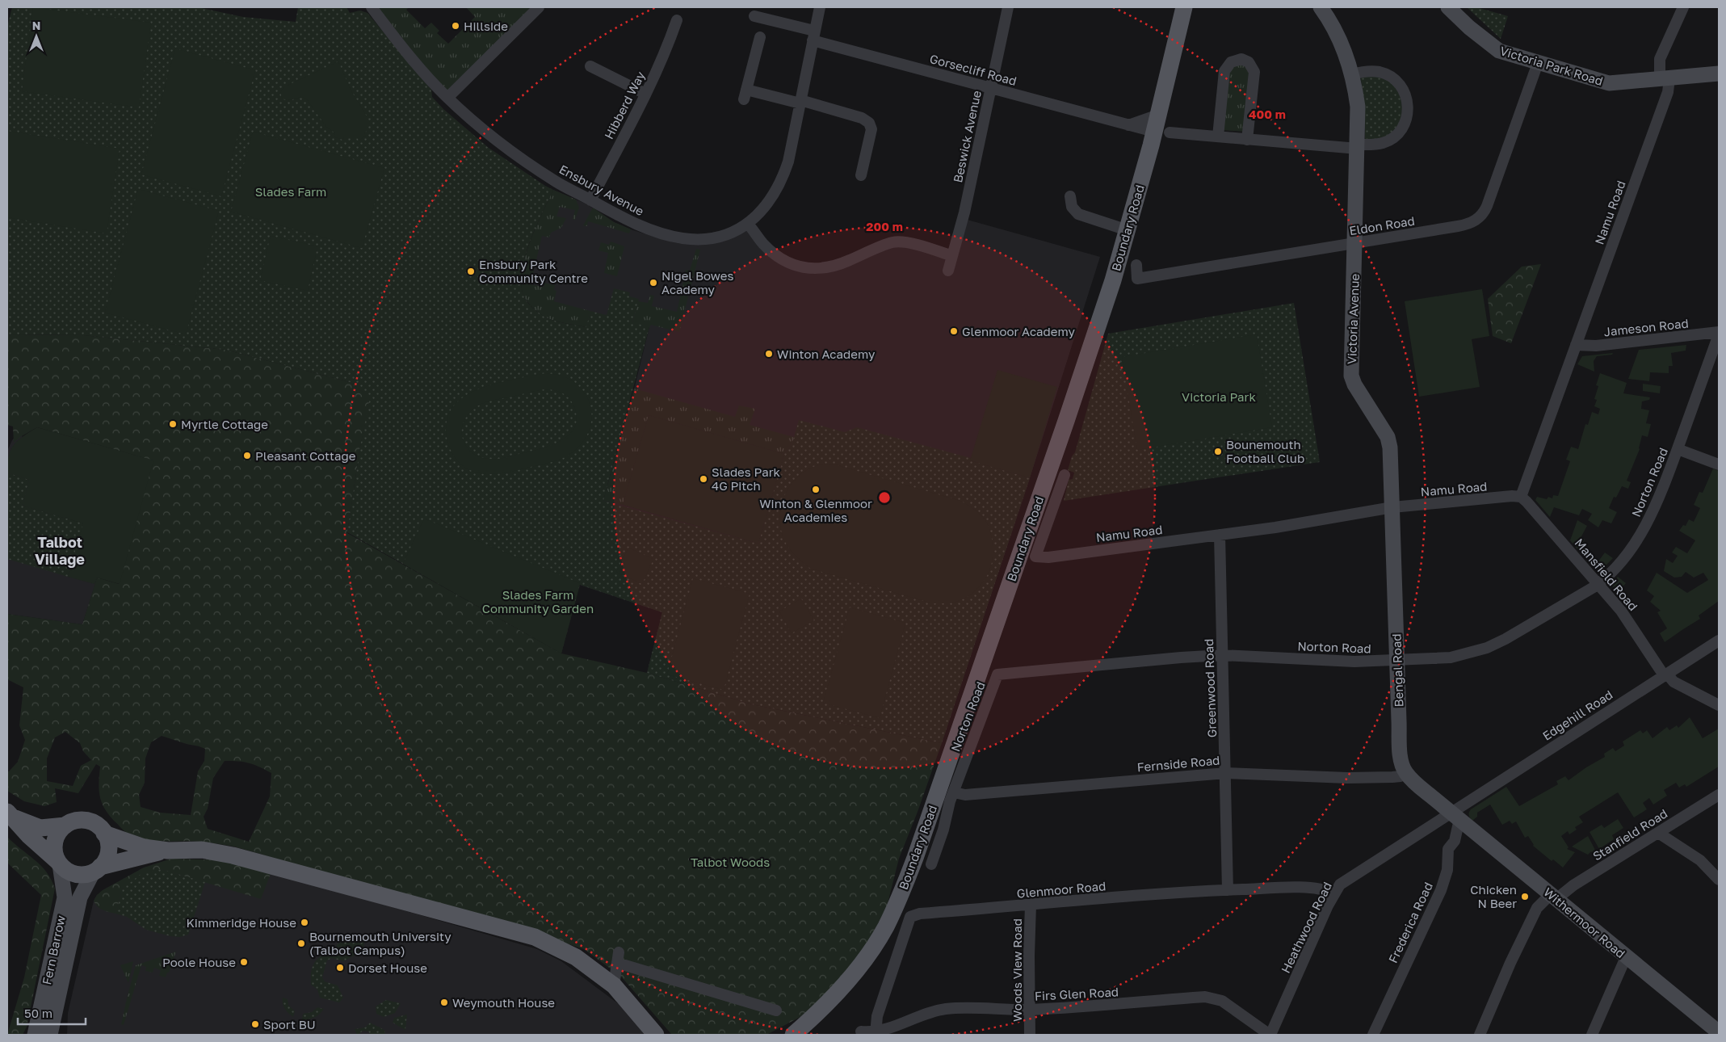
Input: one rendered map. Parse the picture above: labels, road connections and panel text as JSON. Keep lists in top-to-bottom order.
{
  "streets": {
    "main road": ["Boundary Road"],
    "street": [
      "Victoria Park Road",
      "Gorsecliff Road",
      "Hibberd Way",
      "Beswick Avenue",
      "Ensbury Avenue",
      "Namu Road",
      "Eldon Road",
      "Victoria Avenue",
      "Jameson Road",
      "Norton Road",
      "Mansfield Road",
      "Bengal Road",
      "Greenwood Road",
      "Edgehill Road",
      "Fernside Road",
      "Stanfield Road",
      "Glenmoor Road",
      "Frederica Road",
      "Withermoor Road",
      "Heathwood Road",
      "Fern Barrow",
      "Woods View Road",
      "Firs Glen Road"
    ]
  },
  "crossings": [
    ["Victoria Park Road", "Namu Road"],
    ["Victoria Park Road", "Eldon Road"],
    ["Gorsecliff Road", "Beswick Avenue"],
    ["Gorsecliff Road", "Ensbury Avenue"],
    ["Gorsecliff Road", "Boundary Road"],
    ["Gorsecliff Road", "Victoria Avenue"],
    ["Hibberd Way", "Ensbury Avenue"],
    ["Namu Road", "Victoria Avenue"],
    ["Namu Road", "Jameson Road"],
    ["Namu Road", "Mansfield Road"],
    ["Namu Road", "Bengal Road"],
    ["Namu Road", "Greenwood Road"],
    ["Eldon Road", "Victoria Avenue"],
    ["Victoria Avenue", "Bengal Road"],
    ["Jameson Road", "Norton Road"],
    ["Norton Road", "Mansfield Road"],
    ["Norton Road", "Bengal Road"],
    ["Norton Road", "Greenwood Road"],
    ["Norton Road", "Fernside Road"],
    ["Mansfield Road", "Edgehill Road"],
    ["Bengal Road", "Edgehill Road"],
    ["Bengal Road", "Fernside Road"],
    ["Bengal Road", "Frederica Road"],
    ["Bengal Road", "Withermoor Road"],
    ["Bengal Road", "Heathwood Road"],
    ["Greenwood Road", "Fernside Road"],
    ["Greenwood Road", "Glenmoor Road"],
    ["Edgehill Road", "Frederica Road"],
    ["Edgehill Road", "Withermoor Road"],
    ["Edgehill Road", "Heathwood Road"],
    ["Stanfield Road", "Withermoor Road"],
    ["Glenmoor Road", "Heathwood Road"],
    ["Glenmoor Road", "Woods View Road"],
    ["Glenmoor Road", "Firs Glen Road"],
    ["Frederica Road", "Withermoor Road"],
    ["Frederica Road", "Heathwood Road"],
    ["Withermoor Road", "Heathwood Road"],
    ["Heathwood Road", "Firs Glen Road"],
    ["Woods View Road", "Firs Glen Road"]
  ],
  "districts": ["Talbot Village"],
  "parks": [
    "Slades Farm",
    "Victoria Park",
    "Slades Farm Community Garden",
    "Talbot Woods"
  ],
  "places": [
    "Hillside",
    "Ensbury Park Community Centre",
    "Nigel Bowes Academy",
    "Glenmoor Academy",
    "Winton Academy",
    "Myrtle Cottage",
    "Bounemouth Football Club",
    "Pleasant Cottage",
    "Slades Park 4G Pitch",
    "Winton & Glenmoor Academies",
    "Chicken N Beer",
    "Kimmeridge House",
    "Bournemouth University (Talbot Campus)",
    "Poole House",
    "Dorset House",
    "Weymouth House",
    "Sport BU"
  ],
  "scale_bar": "50 m",
  "north": "top",
  "rings": ["400 m", "200 m"]
}
